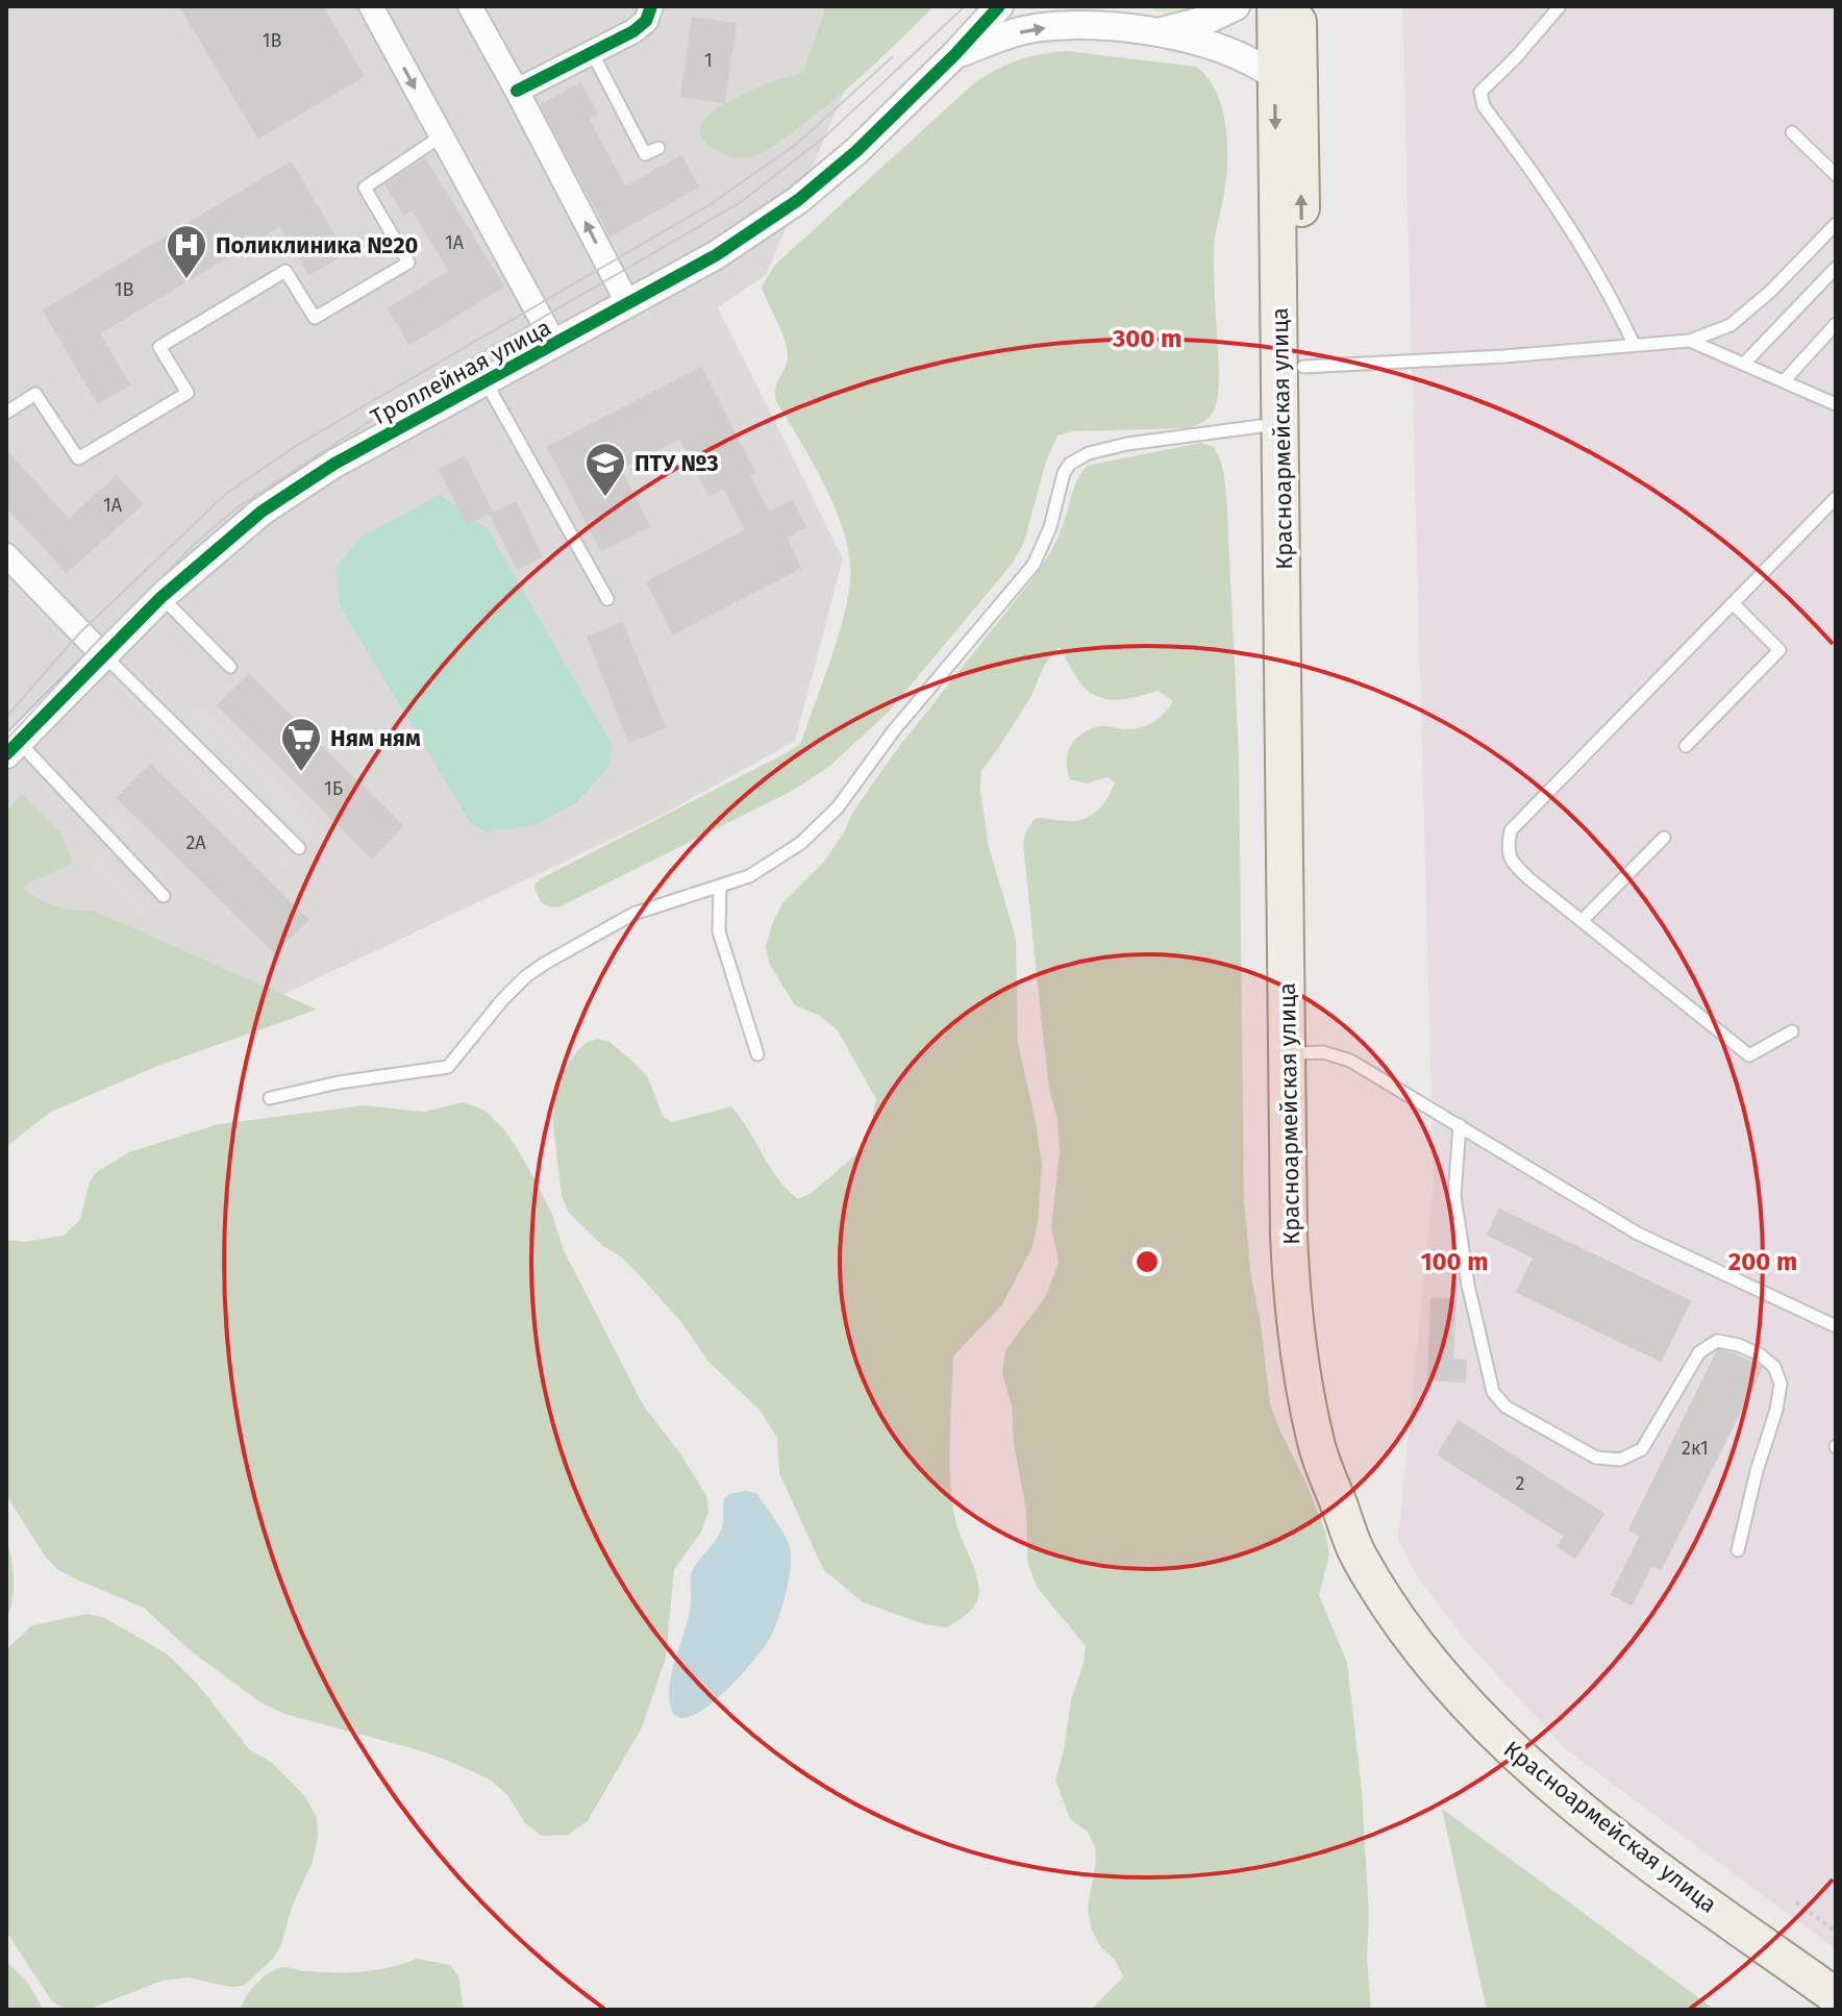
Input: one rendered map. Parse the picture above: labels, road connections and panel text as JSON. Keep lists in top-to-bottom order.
{
  "streets": {
    "main road": ["Красноармейская улица"],
    "street": ["Троллейная улица"]
  },
  "places": {
    "hospital": ["Поликлиника №20"],
    "school or university": ["ПТУ №3"],
    "supermarket": ["Ням ням"]
  },
  "house_numbers": [
    "1В",
    "1",
    "1А",
    "1В",
    "1А",
    "1Б",
    "2А",
    "2к1",
    "2"
  ],
  "rings": ["300 m", "100 m", "200 m"]
}
